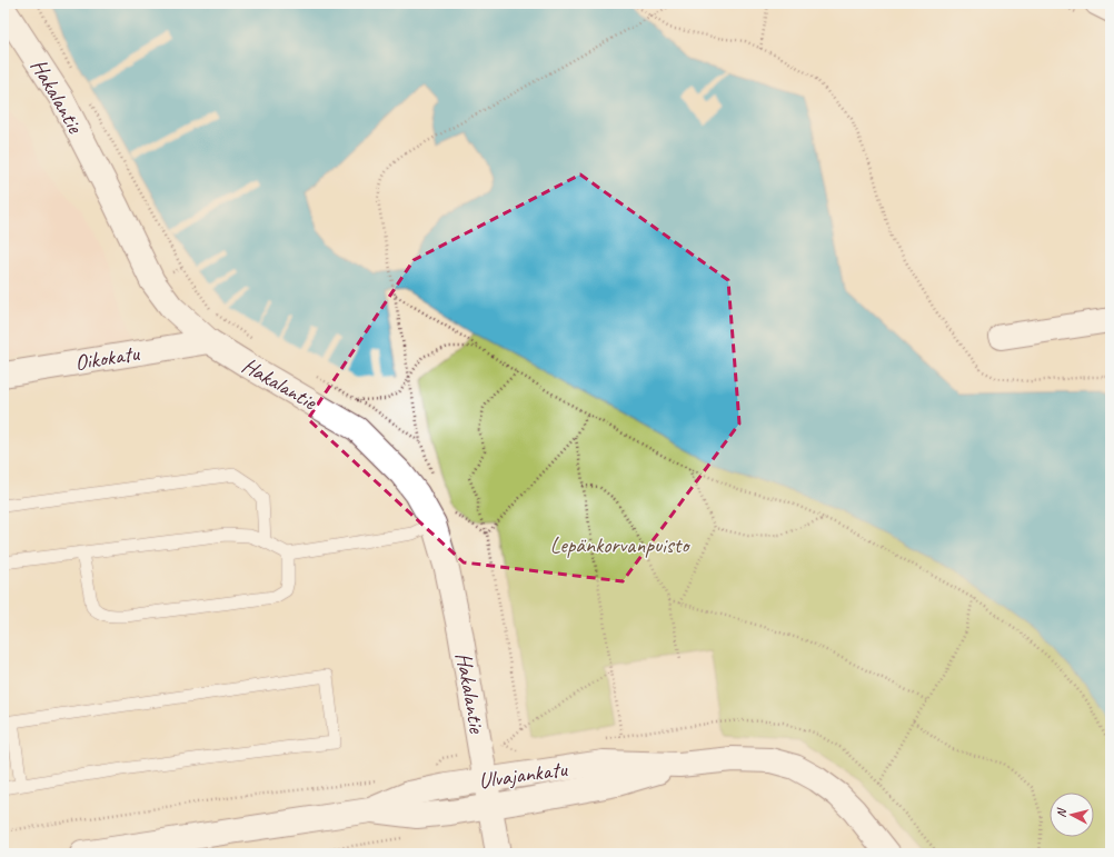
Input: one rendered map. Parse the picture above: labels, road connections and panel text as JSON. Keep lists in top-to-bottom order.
{
  "streets": {
    "street": ["Hakalantie", "Oikokatu", "Ulvajankatu"]
  },
  "crossings": [
    ["Hakalantie", "Oikokatu"],
    ["Hakalantie", "Ulvajankatu"]
  ],
  "parks": ["Lepänkorvanpuisto"],
  "north": "left"
}
